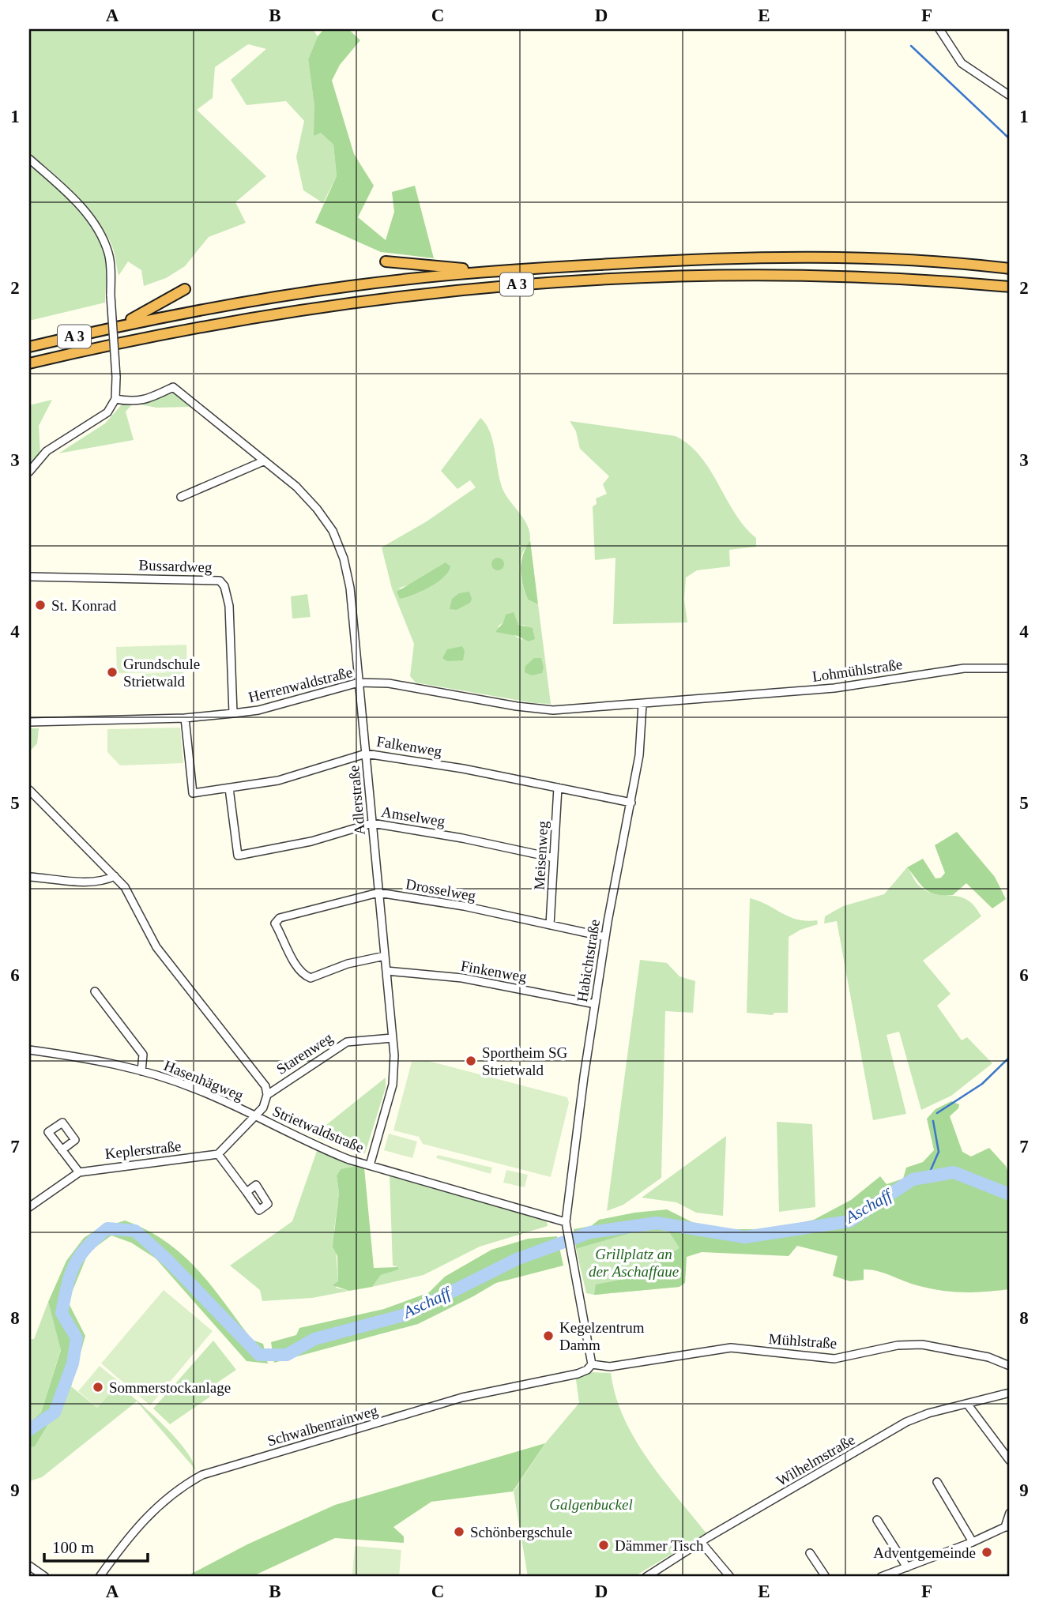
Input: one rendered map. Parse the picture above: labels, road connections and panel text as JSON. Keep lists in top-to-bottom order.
{
  "streets": {
    "highway": ["A 3"],
    "street": [
      "Bussardweg",
      "Lohmühlstraße",
      "Herrenwaldstraße",
      "Falkenweg",
      "Adlerstraße",
      "Amselweg",
      "Meisenweg",
      "Drosselweg",
      "Habichtstraße",
      "Finkenweg",
      "Starenweg",
      "Hasenhägweg",
      "Strietwaldstraße",
      "Keplerstraße",
      "Mühlstraße",
      "Schwalbenrainweg",
      "Wilhelmstraße"
    ]
  },
  "crossings": [
    ["Bussardweg", "Herrenwaldstraße"],
    ["Lohmühlstraße", "Herrenwaldstraße"],
    ["Herrenwaldstraße", "Falkenweg"],
    ["Herrenwaldstraße", "Adlerstraße"],
    ["Herrenwaldstraße", "Habichtstraße"],
    ["Falkenweg", "Adlerstraße"],
    ["Falkenweg", "Amselweg"],
    ["Falkenweg", "Meisenweg"],
    ["Falkenweg", "Habichtstraße"],
    ["Adlerstraße", "Amselweg"],
    ["Adlerstraße", "Drosselweg"],
    ["Adlerstraße", "Finkenweg"],
    ["Adlerstraße", "Starenweg"],
    ["Adlerstraße", "Strietwaldstraße"],
    ["Amselweg", "Meisenweg"],
    ["Meisenweg", "Drosselweg"],
    ["Drosselweg", "Habichtstraße"],
    ["Habichtstraße", "Finkenweg"],
    ["Habichtstraße", "Strietwaldstraße"],
    ["Starenweg", "Strietwaldstraße"],
    ["Hasenhägweg", "Strietwaldstraße"],
    ["Mühlstraße", "Schwalbenrainweg"]
  ],
  "water": ["Aschaff"],
  "parks": ["Grillplatz an der Aschaffaue", "Galgenbuckel"],
  "places": [
    "St. Konrad",
    "Grundschule Strietwald",
    "Sportheim SG Strietwald",
    "Kegelzentrum Damm",
    "Sommerstockanlage",
    "Schönbergschule",
    "Dämmer Tisch",
    "Adventgemeinde"
  ],
  "scale_bar": "100 m",
  "grid": {
    "columns": [
      "A",
      "B",
      "C",
      "D",
      "E",
      "F"
    ],
    "rows": [
      "1",
      "2",
      "3",
      "4",
      "5",
      "6",
      "7",
      "8",
      "9"
    ]
  }
}
